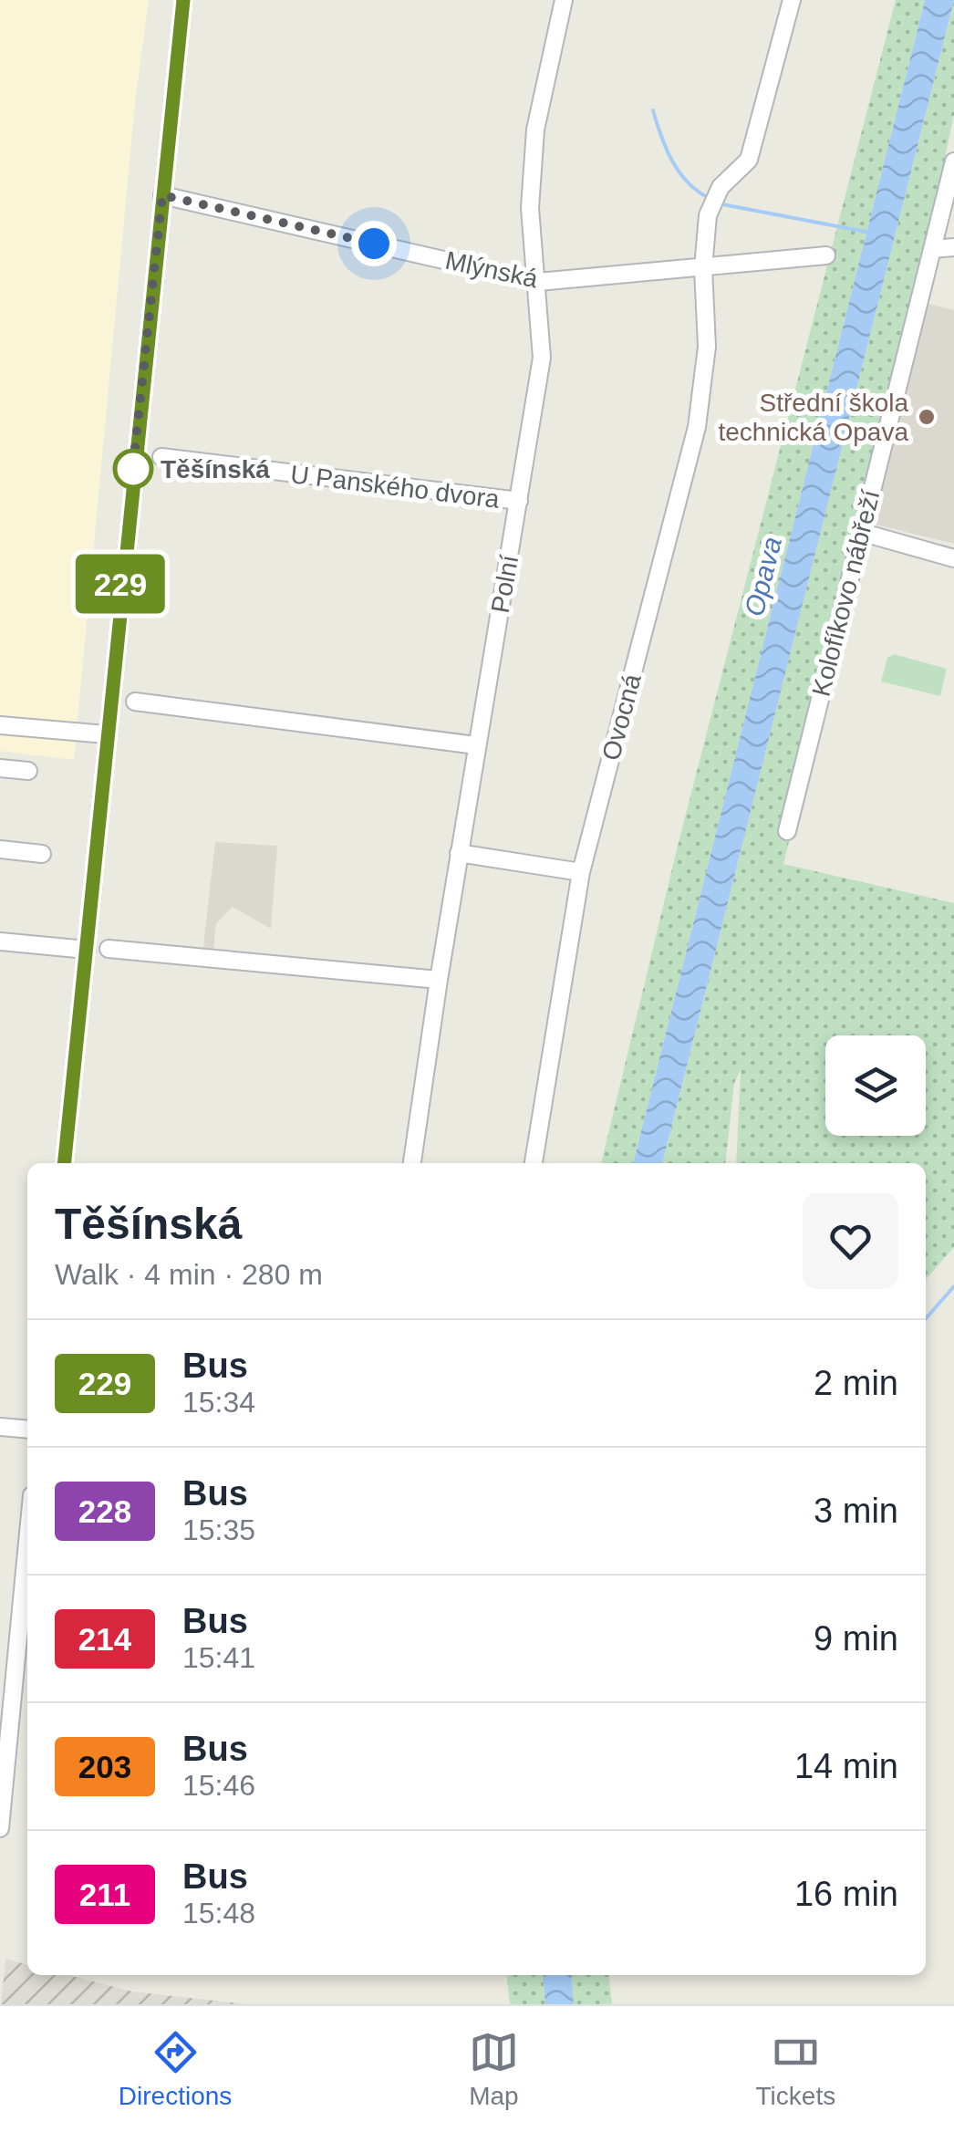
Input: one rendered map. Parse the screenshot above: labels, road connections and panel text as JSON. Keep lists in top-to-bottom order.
{
  "streets": {
    "street": [
      "Mlýnská",
      "U Panského dvora",
      "Polní",
      "Kolofíkovo nábřeží",
      "Ovocná"
    ]
  },
  "crossings": [
    ["Mlýnská", "Polní"],
    ["Mlýnská", "Ovocná"],
    ["U Panského dvora", "Polní"]
  ],
  "water": ["Opava"],
  "places": ["Střední škola technická Opava", "Těšínská"],
  "lines": ["bus line 229"],
  "page": {
    "on_map": "229",
    "heading": ["Těšínská", "Walk · 4 min · 280 m"],
    "list": [
      {
        "mark": "229",
        "name": "Bus",
        "note": "15:34",
        "value": "2 min"
      },
      {
        "mark": "228",
        "name": "Bus",
        "note": "15:35",
        "value": "3 min"
      },
      {
        "mark": "214",
        "name": "Bus",
        "note": "15:41",
        "value": "9 min"
      },
      {
        "mark": "203",
        "name": "Bus",
        "note": "15:46",
        "value": "14 min"
      },
      {
        "mark": "211",
        "name": "Bus",
        "note": "15:48",
        "value": "16 min"
      }
    ],
    "tabs": ["Directions", "Map", "Tickets"]
  }
}
